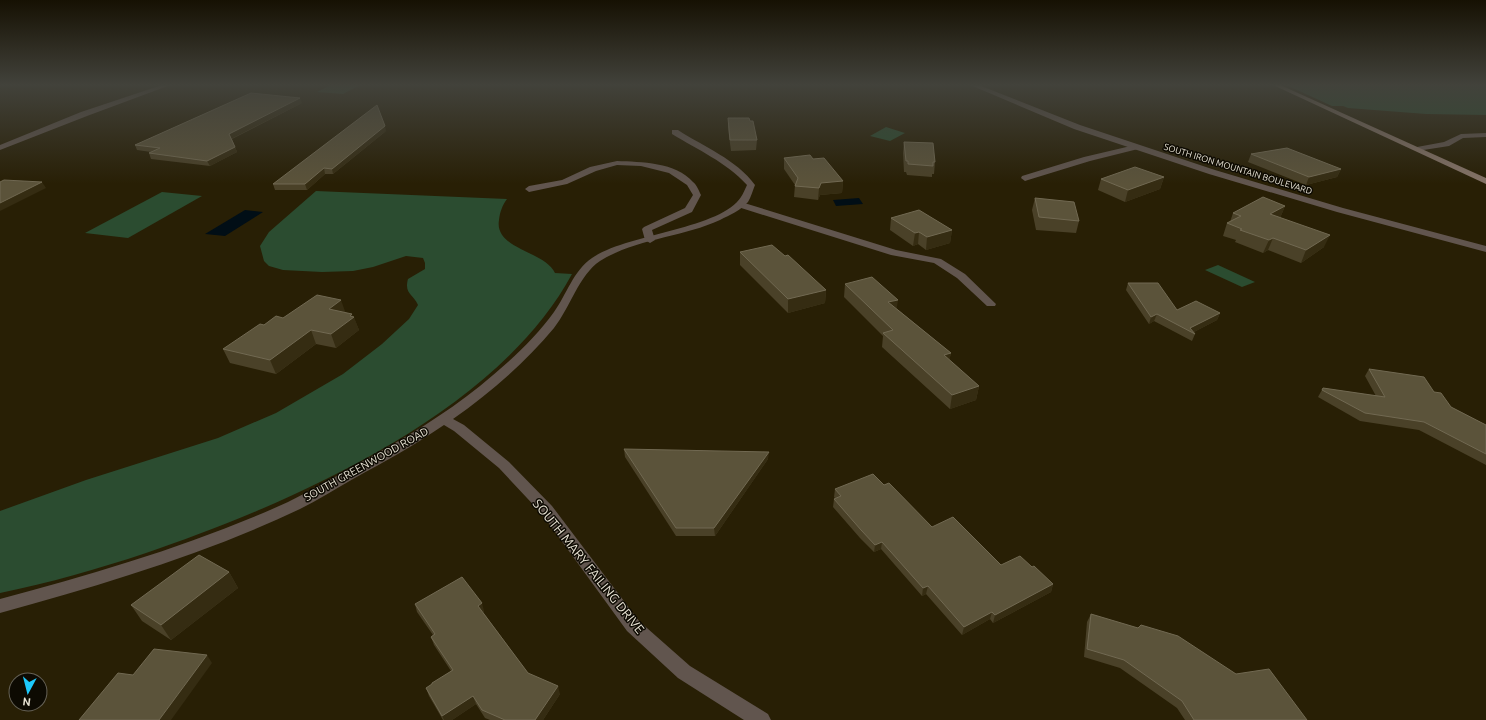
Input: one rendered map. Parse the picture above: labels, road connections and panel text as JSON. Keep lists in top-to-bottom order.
{
  "streets": {
    "street": ["SOUTH IRON MOUNTAIN BOULEVARD", "SOUTH GREENWOOD ROAD", "SOUTH MARY FAILING DRIVE"]
  },
  "crossings": [
    ["SOUTH GREENWOOD ROAD", "SOUTH MARY FAILING DRIVE"]
  ],
  "north": "bottom"
}
